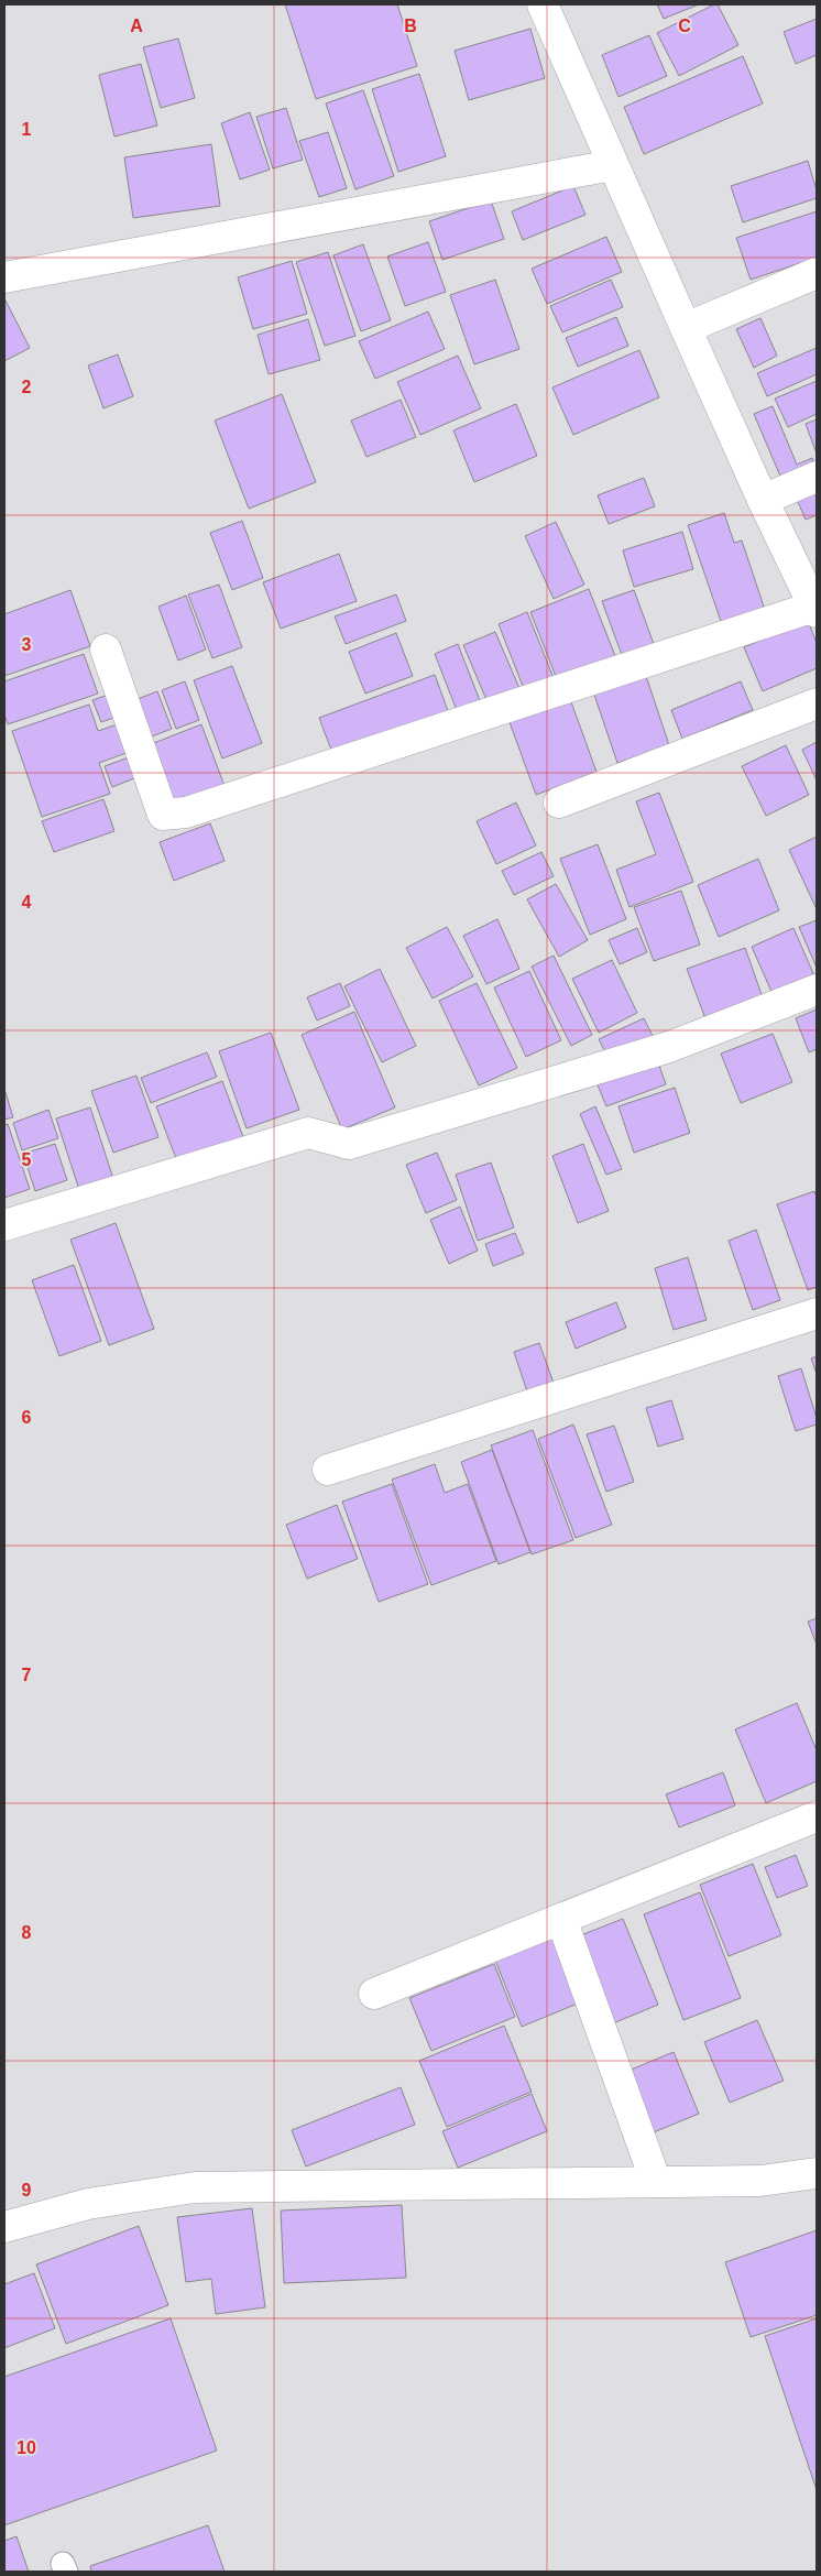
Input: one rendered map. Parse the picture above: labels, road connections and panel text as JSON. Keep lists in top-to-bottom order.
{
  "grid": {
    "columns": ["A", "B", "C"],
    "rows": [
      "1",
      "2",
      "3",
      "4",
      "5",
      "6",
      "7",
      "8",
      "9",
      "10"
    ]
  }
}
